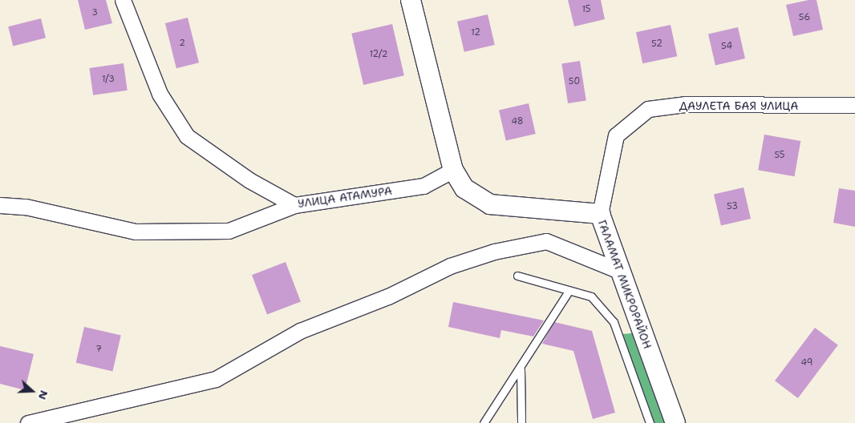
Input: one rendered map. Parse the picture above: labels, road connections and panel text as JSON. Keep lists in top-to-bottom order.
{
  "streets": {
    "street": ["ДАУЛЕТА БАЯ УЛИЦА", "УЛИЦА АТАМУРА", "ГАЛАМАТ МИКРОРАЙОН"]
  },
  "crossings": [
    ["ДАУЛЕТА БАЯ УЛИЦА", "ГАЛАМАТ МИКРОРАЙОН"],
    ["УЛИЦА АТАМУРА", "ГАЛАМАТ МИКРОРАЙОН"]
  ],
  "house_numbers": [
    "15",
    "3",
    "56",
    "12",
    "2",
    "52",
    "54",
    "12/2",
    "1/3",
    "50",
    "48",
    "55",
    "53",
    "7",
    "49"
  ],
  "north": "right"
}
